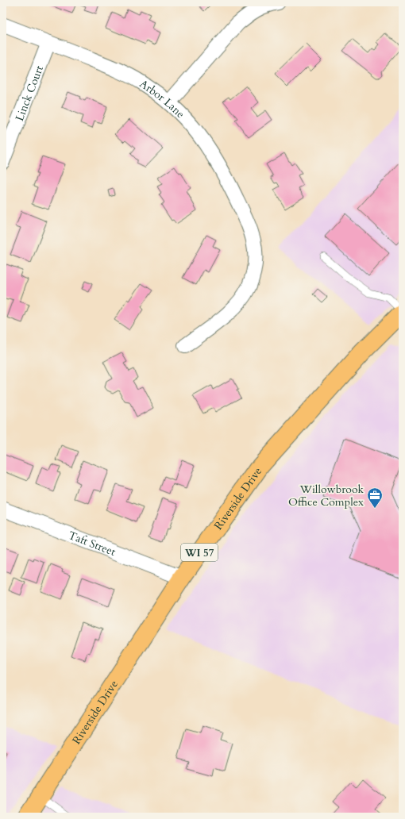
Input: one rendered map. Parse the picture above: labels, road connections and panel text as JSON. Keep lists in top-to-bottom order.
{
  "streets": {
    "main road": ["Riverside Drive", "WI 57"],
    "street": ["Linck Court", "Arbor Lane", "Taft Street"]
  },
  "crossings": [
    ["Linck Court", "Arbor Lane"],
    ["Riverside Drive", "Taft Street"]
  ],
  "places": {
    "office": ["Willowbrook Office Complex"]
  }
}
